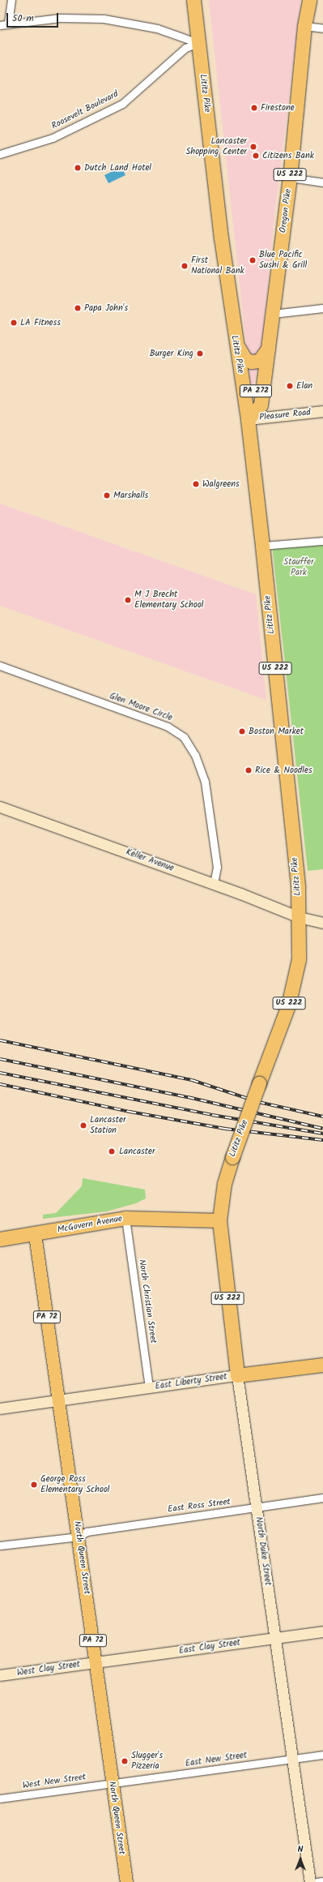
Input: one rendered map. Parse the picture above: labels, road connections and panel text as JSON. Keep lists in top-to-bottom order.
{
  "streets": {
    "highway": [
      "Lititz Pike",
      "US 222",
      "Oregon Pike",
      "McGovern Avenue",
      "East Liberty Street",
      "North Duke Street"
    ],
    "main road": [
      "Pleasure Road",
      "Keller Avenue",
      "PA 72",
      "North Queen Street",
      "East Clay Street",
      "West Clay Street"
    ],
    "street": [
      "Roosevelt Boulevard",
      "Glen Moore Circle",
      "North Christian Street",
      "East Ross Street",
      "East New Street",
      "West New Street"
    ]
  },
  "crossings": [
    ["Lititz Pike", "Roosevelt Boulevard"],
    ["Lititz Pike", "Oregon Pike"],
    ["Lititz Pike", "Pleasure Road"],
    ["Lititz Pike", "Keller Avenue"],
    ["Lititz Pike", "McGovern Avenue"],
    ["Lititz Pike", "North Duke Street"],
    ["Oregon Pike", "Pleasure Road"],
    ["Glen Moore Circle", "Keller Avenue"],
    ["McGovern Avenue", "North Christian Street"],
    ["McGovern Avenue", "North Duke Street"],
    ["McGovern Avenue", "North Queen Street"],
    ["North Christian Street", "East Liberty Street"],
    ["East Liberty Street", "North Duke Street"],
    ["East Liberty Street", "North Queen Street"],
    ["East Ross Street", "North Duke Street"],
    ["East Ross Street", "North Queen Street"],
    ["North Duke Street", "East Clay Street"],
    ["North Duke Street", "East New Street"],
    ["North Queen Street", "East Clay Street"],
    ["North Queen Street", "West Clay Street"],
    ["North Queen Street", "East New Street"],
    ["North Queen Street", "West New Street"],
    ["East Clay Street", "West Clay Street"],
    ["East New Street", "West New Street"]
  ],
  "parks": ["Stauffer Park"],
  "places": [
    "Firestone",
    "Lancaster Shopping Center",
    "Citizens Bank",
    "Dutch Land Hotel",
    "Blue Pacific Sushi & Grill",
    "First National Bank",
    "Papa John's",
    "LA Fitness",
    "Burger King",
    "Elan",
    "Walgreens",
    "Marshalls",
    "M J Brecht Elementary School",
    "Boston Market",
    "Rice & Noodles",
    "Lancaster Station",
    "Lancaster",
    "George Ross Elementary School",
    "Slugger's Pizzeria"
  ],
  "scale_bar": "50 m",
  "north": "top"
}
